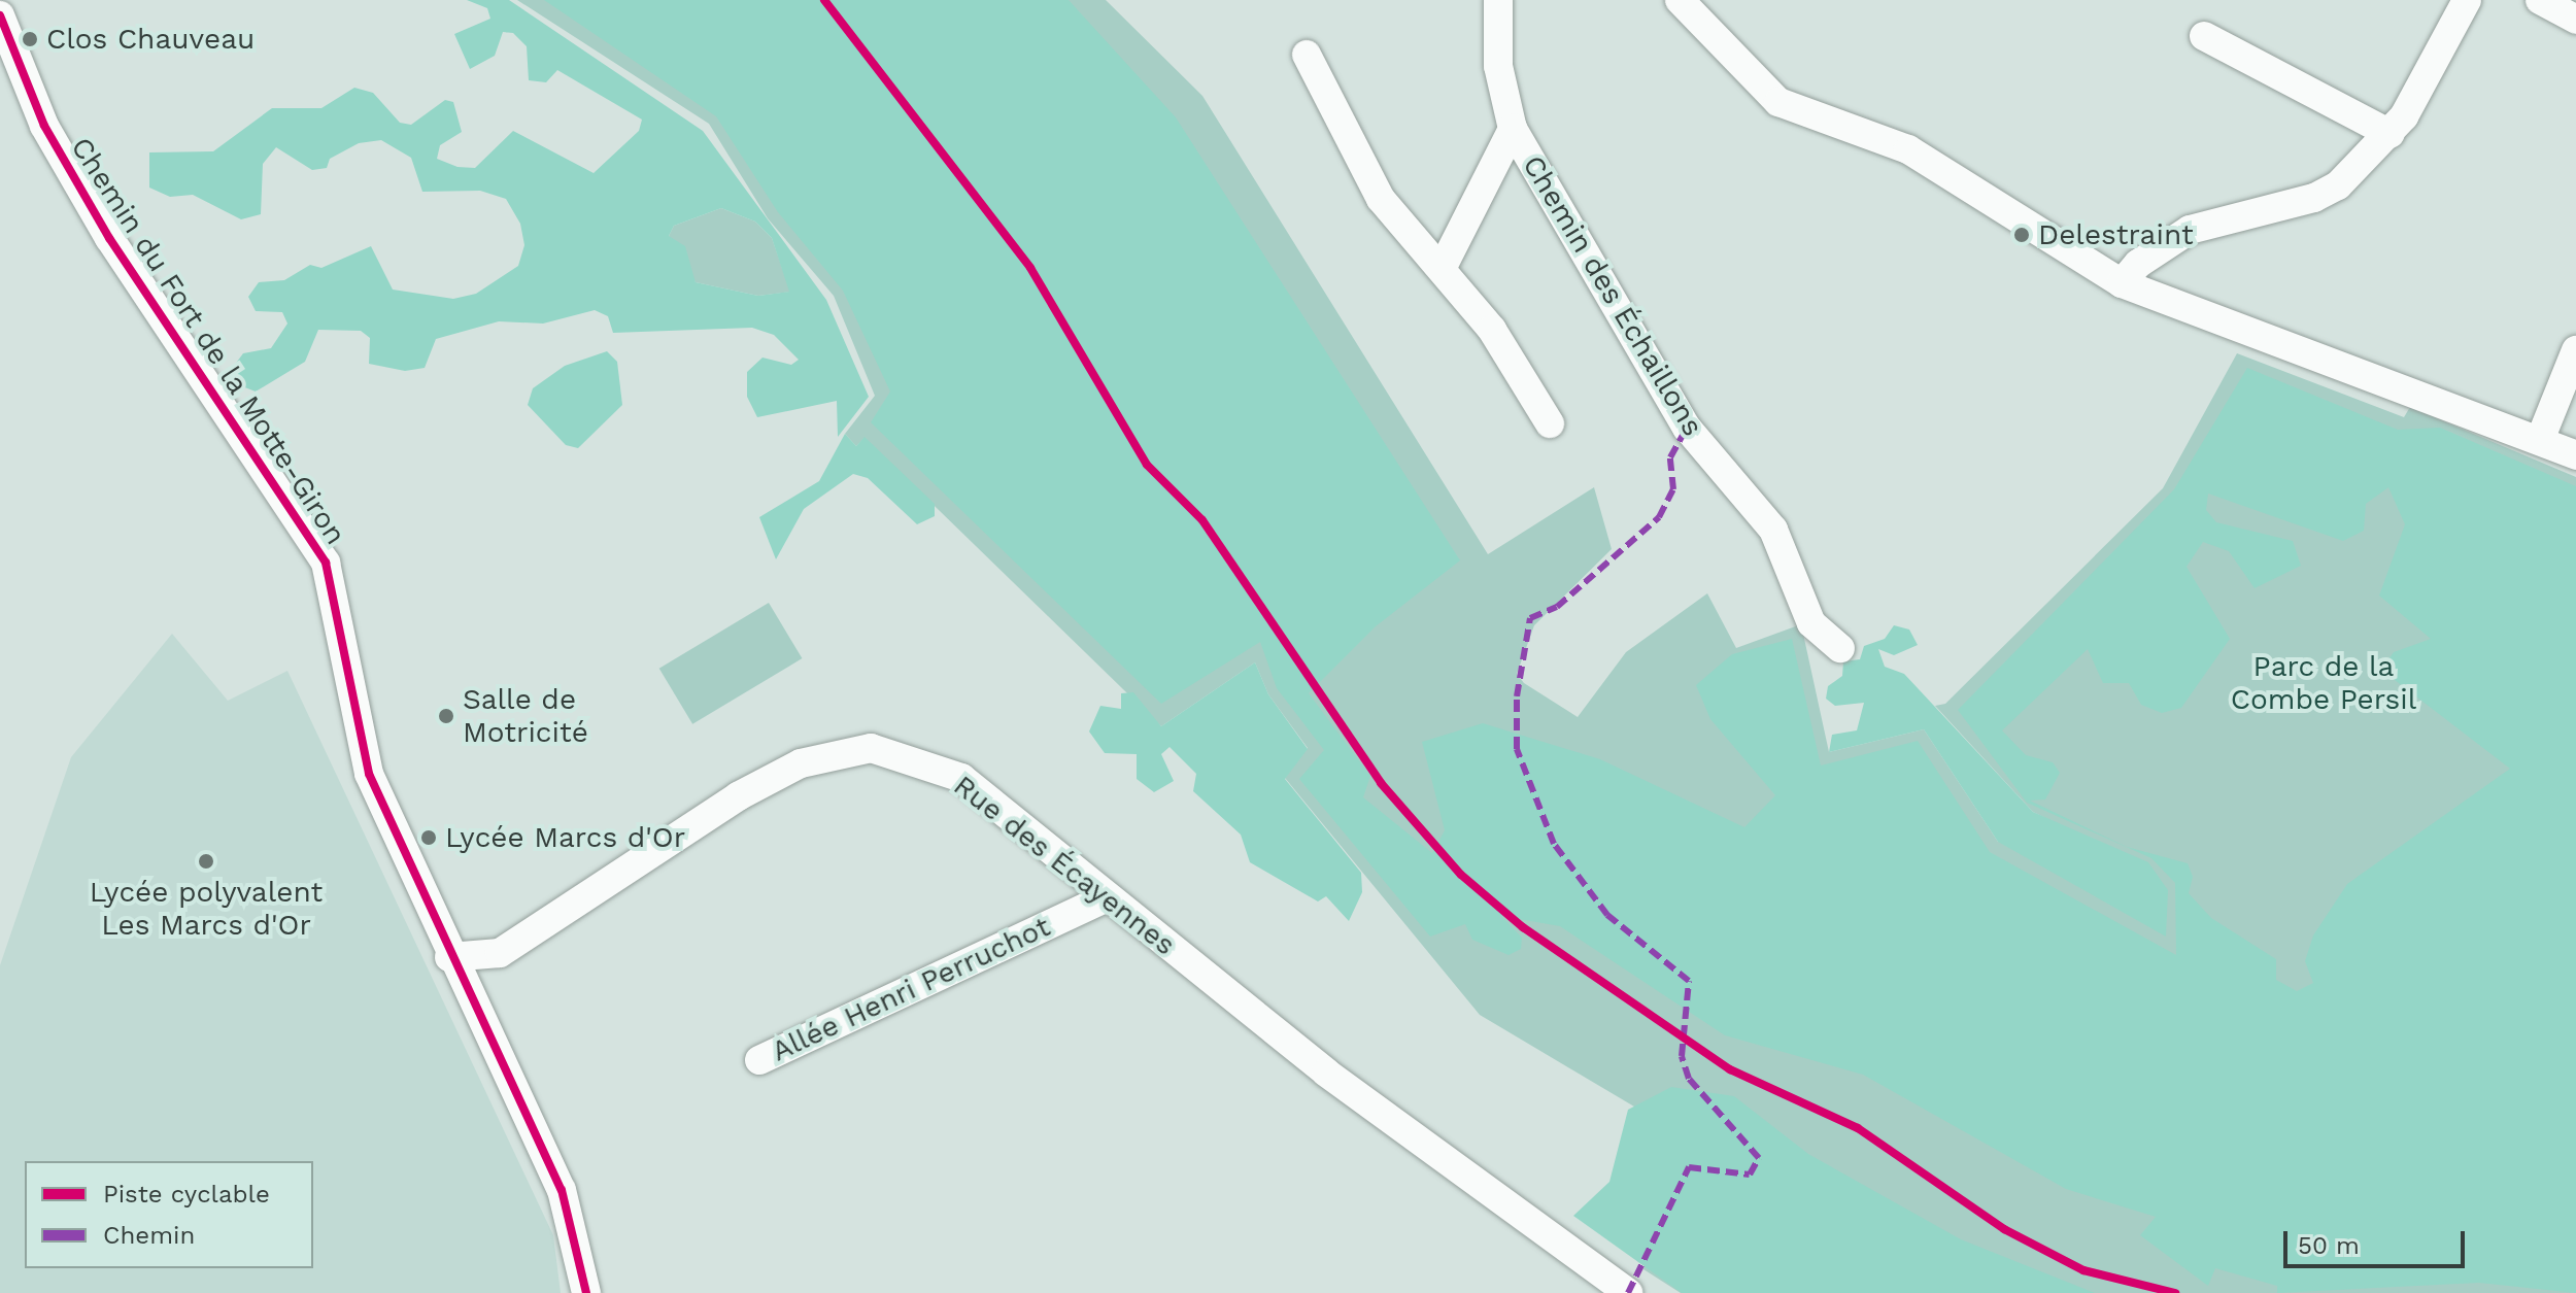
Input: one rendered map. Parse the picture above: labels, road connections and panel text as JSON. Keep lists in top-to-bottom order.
{
  "streets": {
    "street": [
      "Chemin des Échaillons",
      "Chemin du Fort de la Motte-Giron",
      "Rue des Écayennes",
      "Allée Henri Perruchot"
    ]
  },
  "crossings": [
    ["Chemin du Fort de la Motte-Giron", "Rue des Écayennes"],
    ["Rue des Écayennes", "Allée Henri Perruchot"]
  ],
  "parks": ["Parc de la Combe Persil"],
  "places": [
    "Clos Chauveau",
    "Delestraint",
    "Salle de Motricité",
    "Lycée Marcs d'Or",
    "Lycée polyvalent Les Marcs d'Or"
  ],
  "legend": ["Piste cyclable", "Chemin"],
  "scale_bar": "50 m"
}
